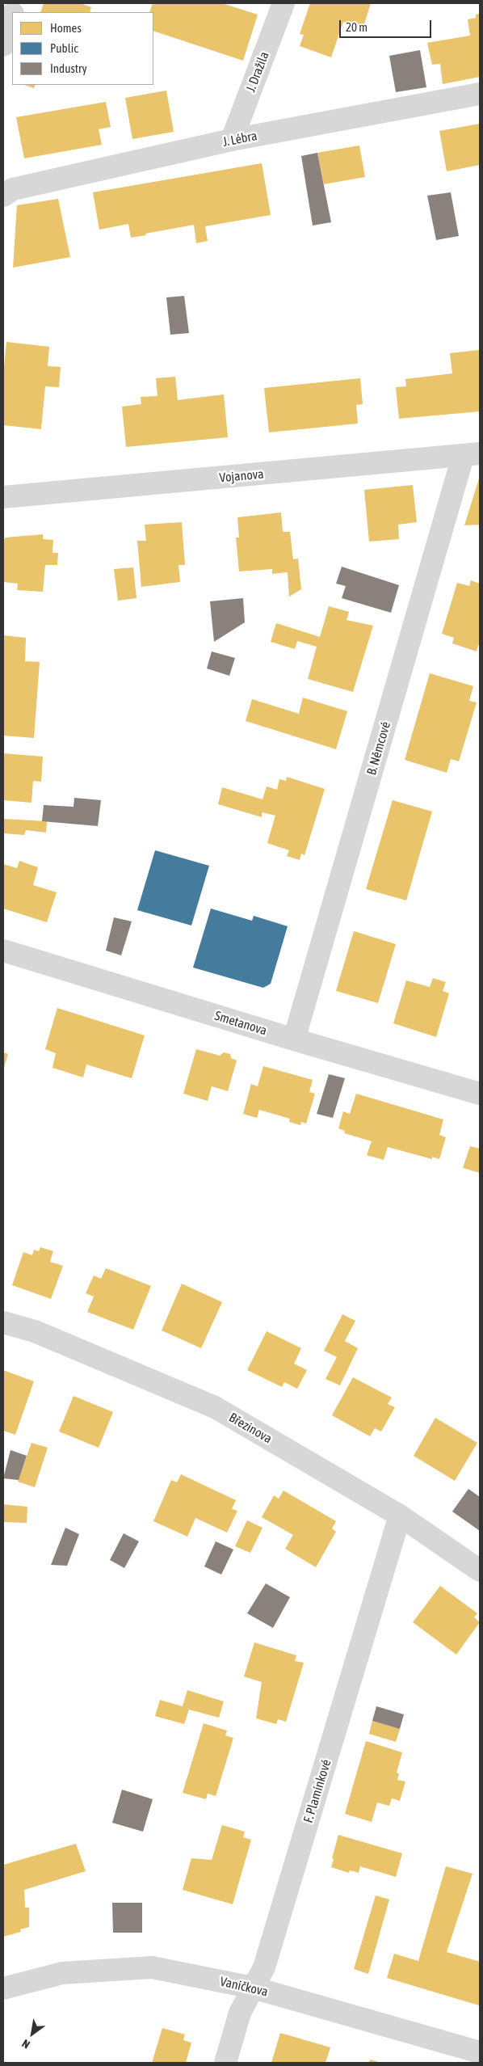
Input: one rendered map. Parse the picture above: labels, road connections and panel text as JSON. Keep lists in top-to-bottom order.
{
  "streets": {
    "street": [
      "J. Dražila",
      "J. Lébra",
      "Vojanova",
      "B. Němcové",
      "Smetanova",
      "Březinova",
      "F. Plamínkové",
      "Vaníčkova"
    ]
  },
  "crossings": [
    ["J. Dražila", "J. Lébra"],
    ["Vojanova", "B. Němcové"],
    ["B. Němcové", "Smetanova"],
    ["Březinova", "F. Plamínkové"],
    ["F. Plamínkové", "Vaníčkova"]
  ],
  "legend": ["Homes", "Public", "Industry"],
  "scale_bar": "20 m",
  "north": "bottom left"
}
